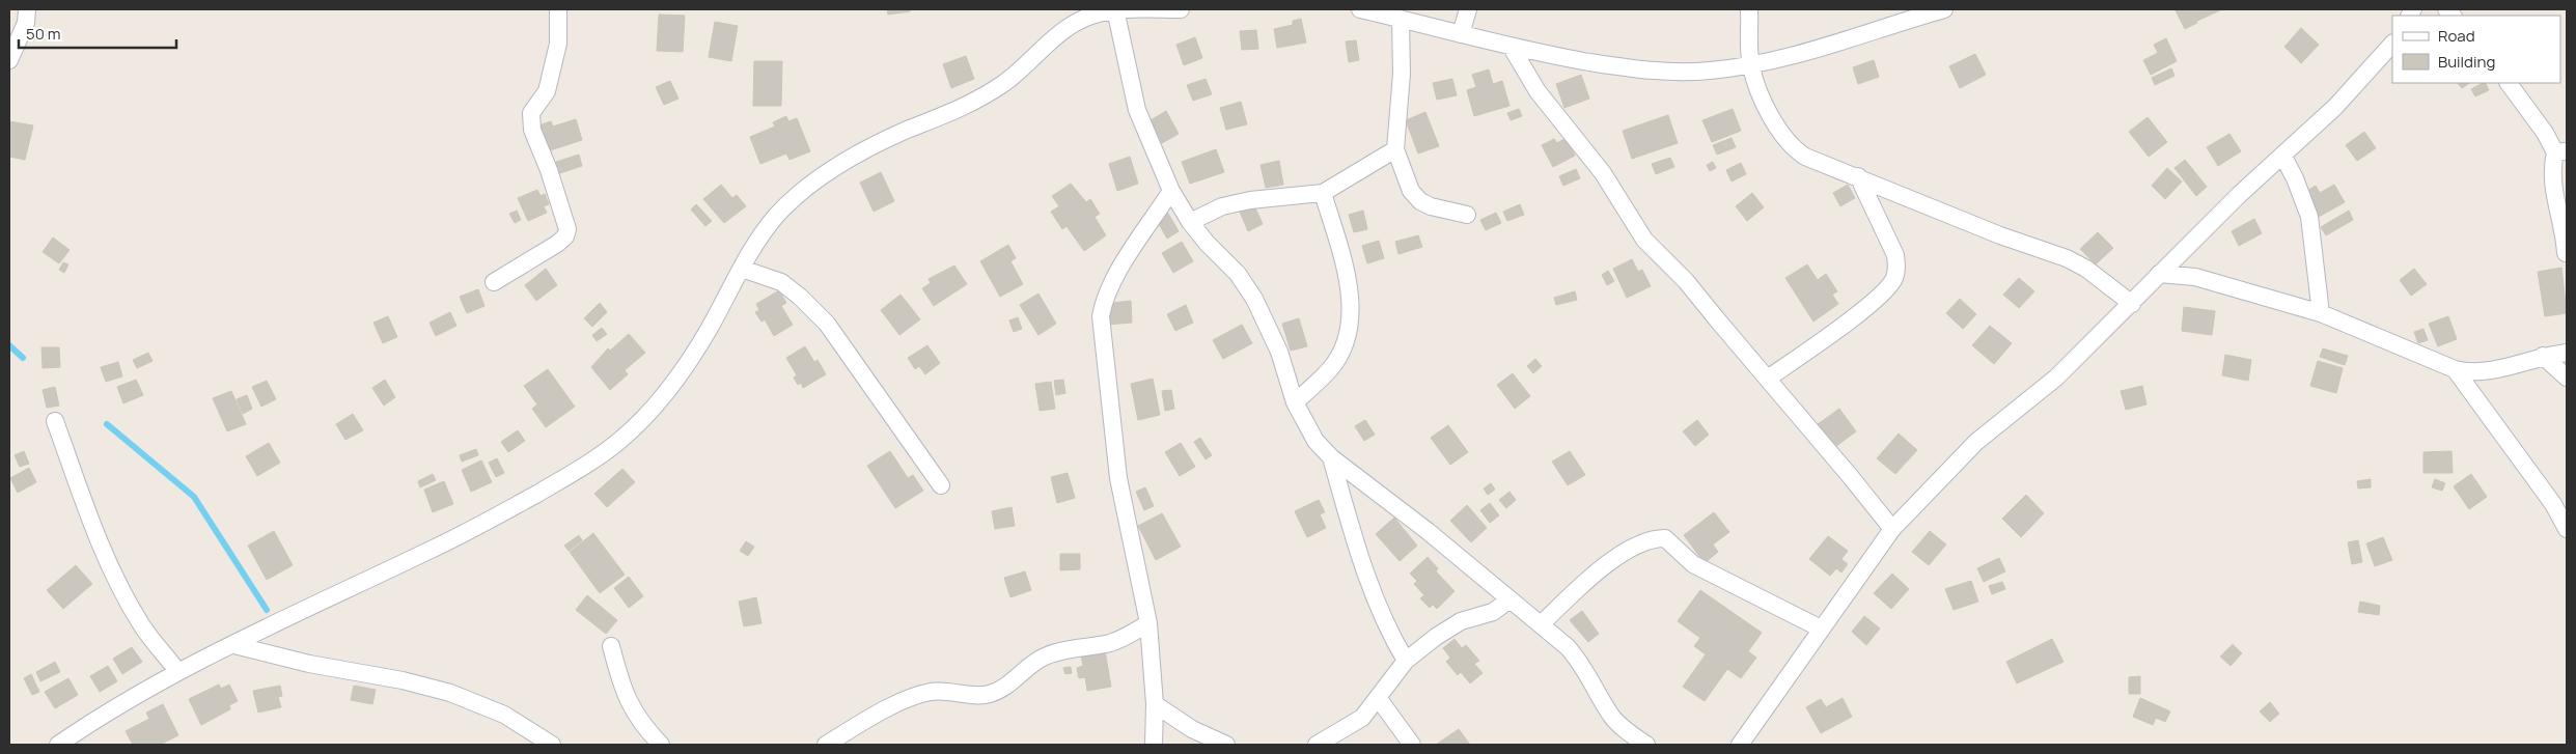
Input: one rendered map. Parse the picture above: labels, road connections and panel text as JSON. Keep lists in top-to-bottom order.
{
  "legend": ["Road", "Building"],
  "scale_bar": "50 m"
}
